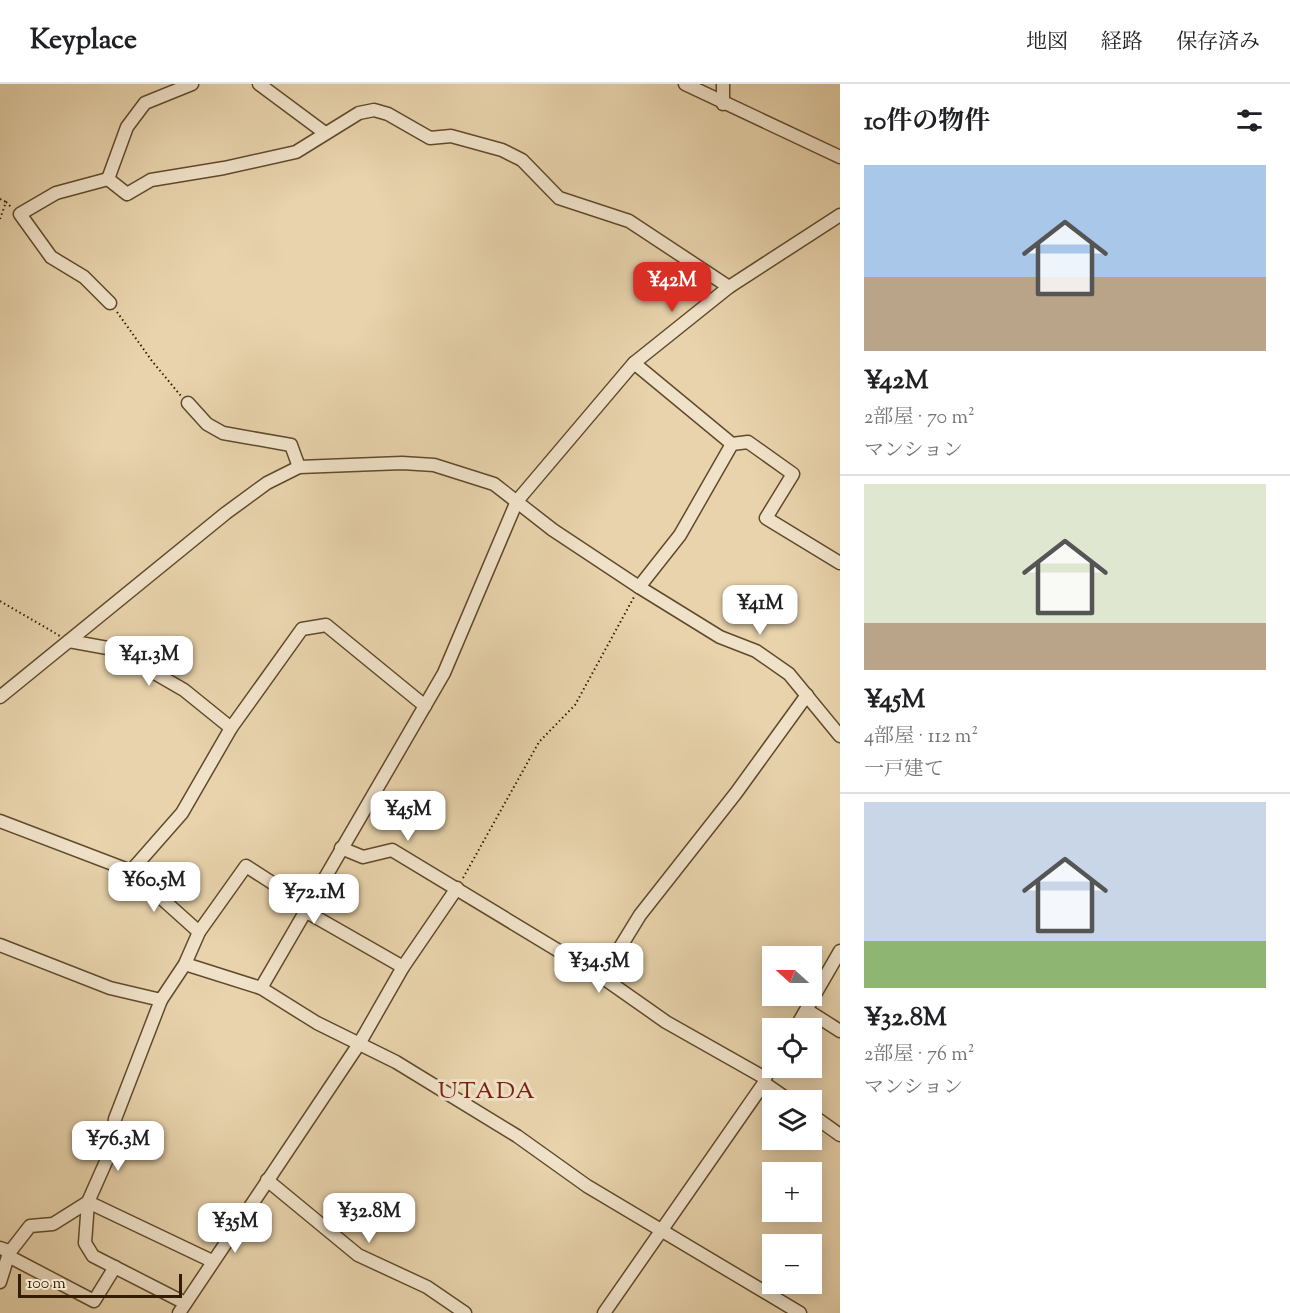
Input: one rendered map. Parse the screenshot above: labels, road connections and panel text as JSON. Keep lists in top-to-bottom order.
{
  "districts": ["UTADA"],
  "scale_bar": "100 m",
  "north": "left",
  "page": {
    "header": "Keyplace",
    "nav": ["地図", "経路", "保存済み"],
    "heading": "10件の物件",
    "list": [
      {
        "name": "¥42M",
        "note": "2部屋 · 70 m² · マンション"
      },
      {
        "name": "¥45M",
        "note": "4部屋 · 112 m² · 一戸建て"
      },
      {
        "name": "¥32.8M",
        "note": "2部屋 · 76 m² · マンション"
      }
    ],
    "price": [
      "¥42M",
      "¥41M",
      "¥41.3M",
      "¥45M",
      "¥60.5M",
      "¥72.1M",
      "¥34.5M",
      "¥76.3M",
      "¥32.8M",
      "¥35M"
    ],
    "map_buttons": ["+", "−"],
    "scale": "100 m"
  }
}
